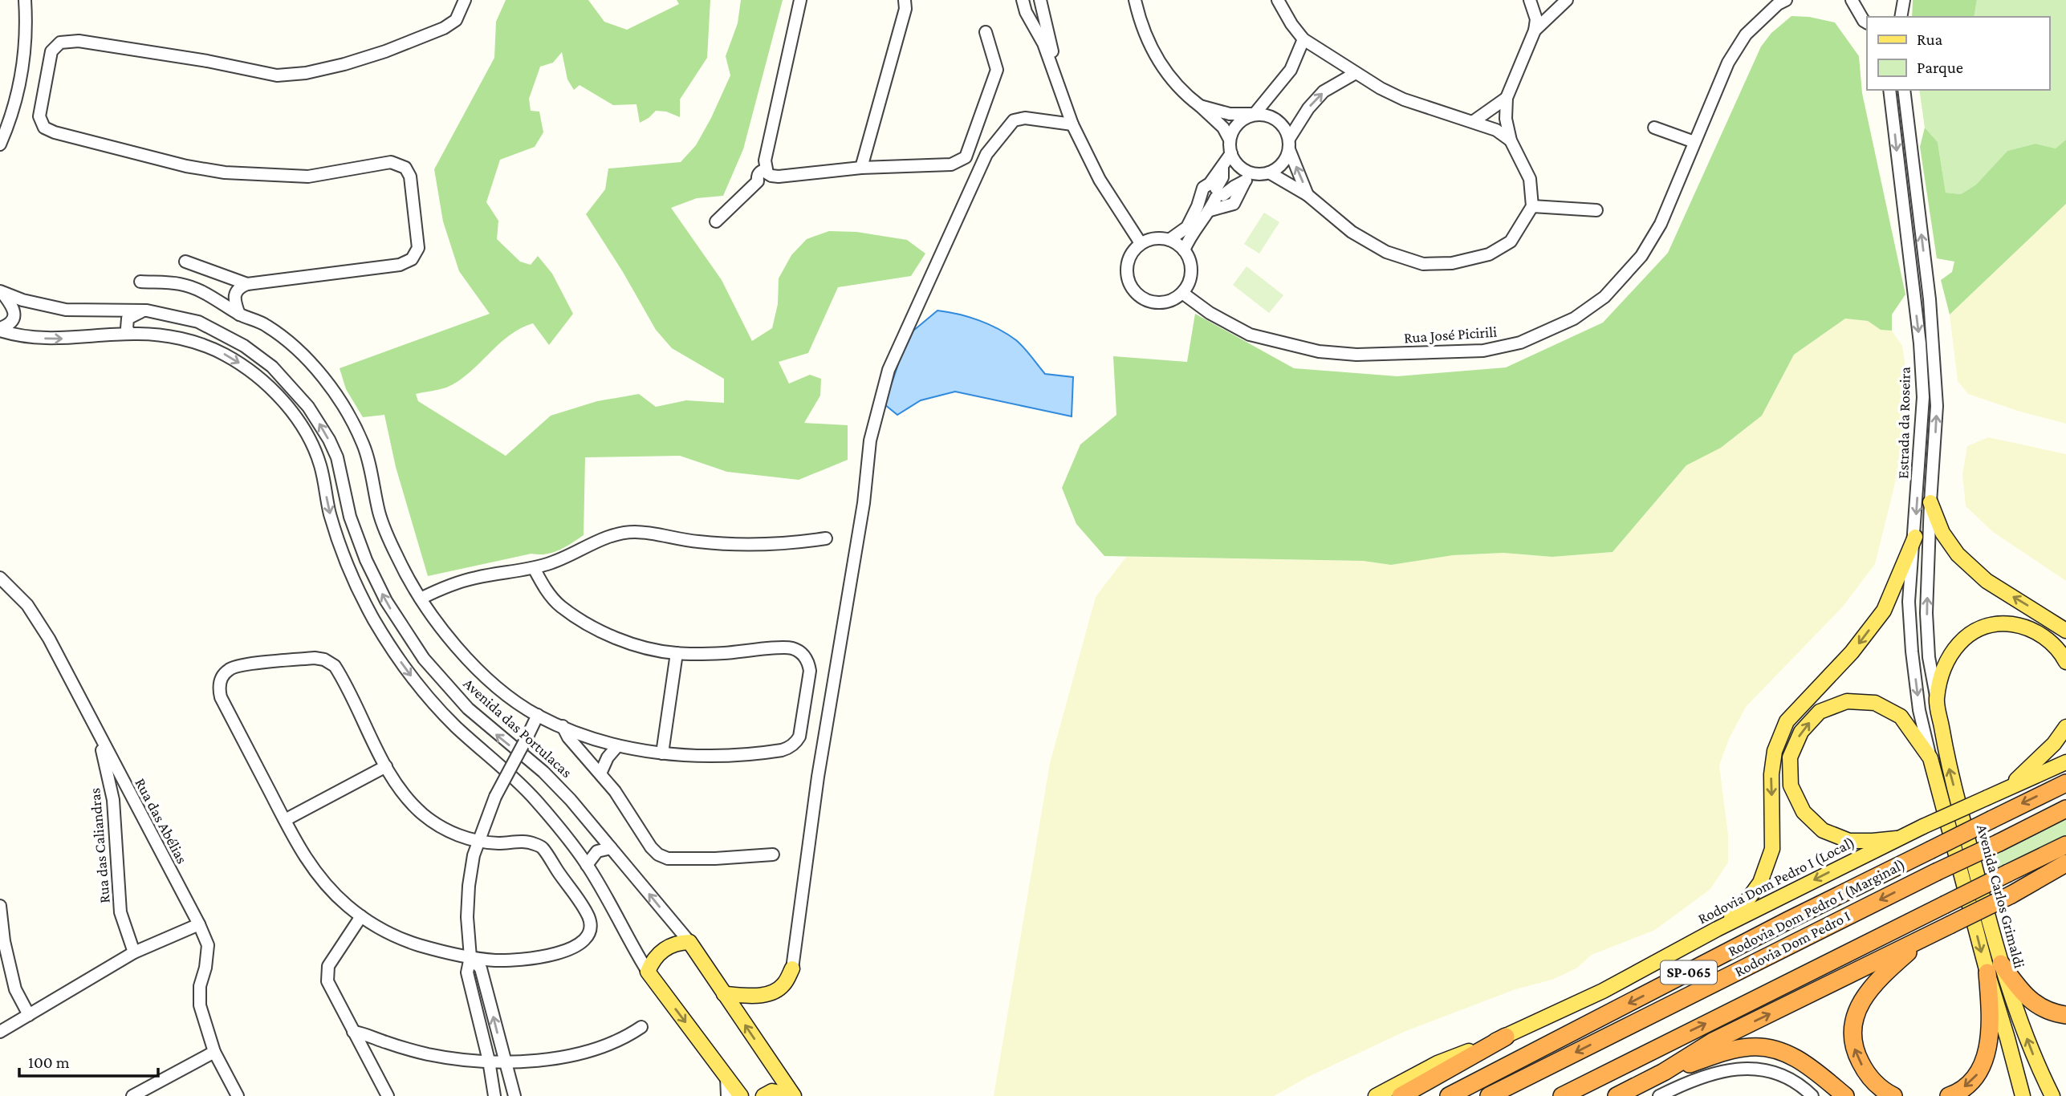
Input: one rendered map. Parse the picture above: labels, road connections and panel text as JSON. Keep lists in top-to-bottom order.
{
  "streets": {
    "highway": ["Rodovia Dom Pedro I (Marginal)", "Rodovia Dom Pedro I", "SP-065"],
    "main road": ["Avenida das Portulacas", "Rodovia Dom Pedro I (Local)", "Avenida Carlos Grimaldi"],
    "street": [
      "Rua José Picirili",
      "Estrada da Roseira",
      "Rua das Abélias",
      "Rua das Caliandras"
    ]
  },
  "crossings": [
    ["Estrada da Roseira", "Avenida Carlos Grimaldi"],
    ["Rua das Abélias", "Rua das Caliandras"]
  ],
  "legend": ["Rua", "Parque"],
  "scale_bar": "100 m"
}
